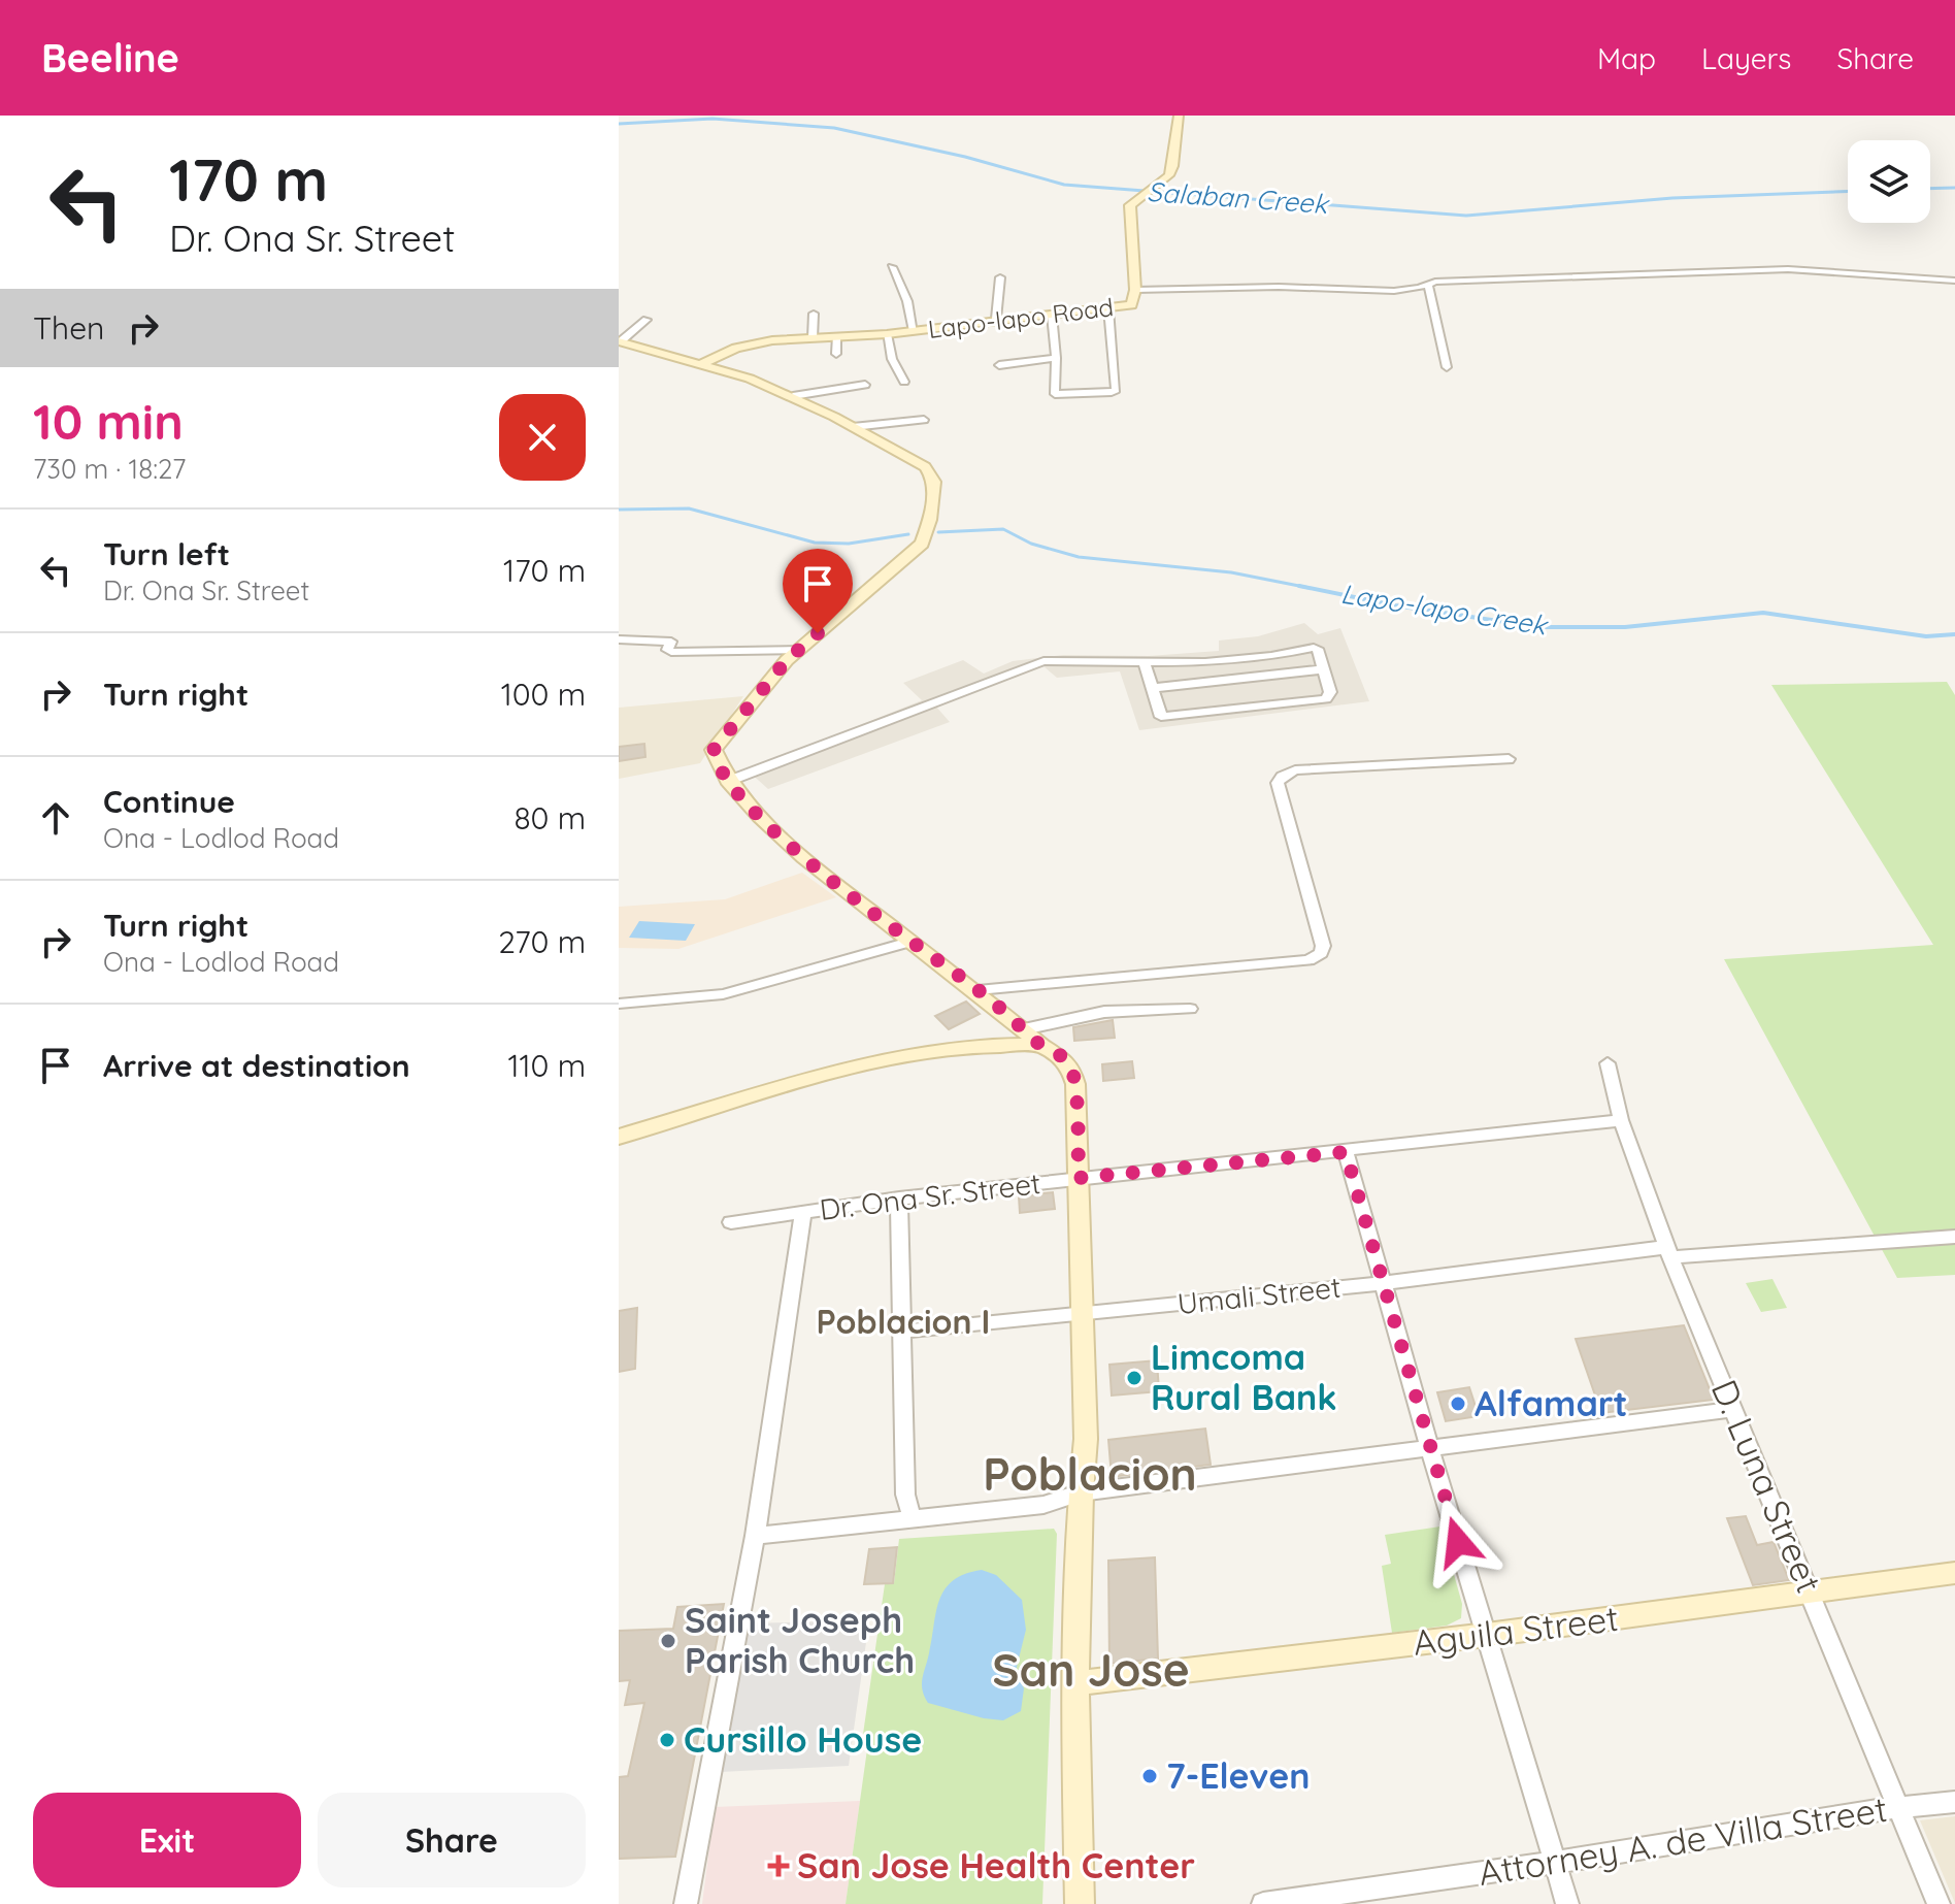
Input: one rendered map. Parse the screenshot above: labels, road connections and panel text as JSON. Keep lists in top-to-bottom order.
{
  "streets": {
    "main road": ["Lapo-lapo Road", "Aguila Street"],
    "street": [
      "Dr. Ona Sr. Street",
      "Umali Street",
      "D. Luna Street",
      "Attorney A. de Villa Street"
    ]
  },
  "crossings": [
    ["Dr. Ona Sr. Street", "D. Luna Street"],
    ["Umali Street", "D. Luna Street"],
    ["D. Luna Street", "Aguila Street"],
    ["D. Luna Street", "Attorney A. de Villa Street"]
  ],
  "districts": ["Poblacion I", "Poblacion", "San Jose"],
  "water": ["Salaban Creek", "Lapo-lapo Creek"],
  "places": {
    "other": [
      "Limcoma Rural Bank",
      "Alfamart",
      "Saint Joseph Parish Church",
      "Cursillo House",
      "7-Eleven"
    ],
    "health": ["San Jose Health Center"]
  },
  "page": {
    "header": "Beeline",
    "nav": ["Map", "Layers", "Share"],
    "turn": ["170 m", "Dr. Ona Sr. Street"],
    "then": "Then",
    "heading": ["10 min", "730 m · 18:27"],
    "list": [
      {
        "name": "Turn left",
        "note": "Dr. Ona Sr. Street",
        "value": "170 m"
      },
      {
        "name": "Turn right",
        "value": "100 m"
      },
      {
        "name": "Continue",
        "note": "Ona - Lodlod Road",
        "value": "80 m"
      },
      {
        "name": "Turn right",
        "note": "Ona - Lodlod Road",
        "value": "270 m"
      },
      {
        "name": "Arrive at destination",
        "value": "110 m"
      }
    ],
    "buttons": ["Exit", "Share"]
  }
}
